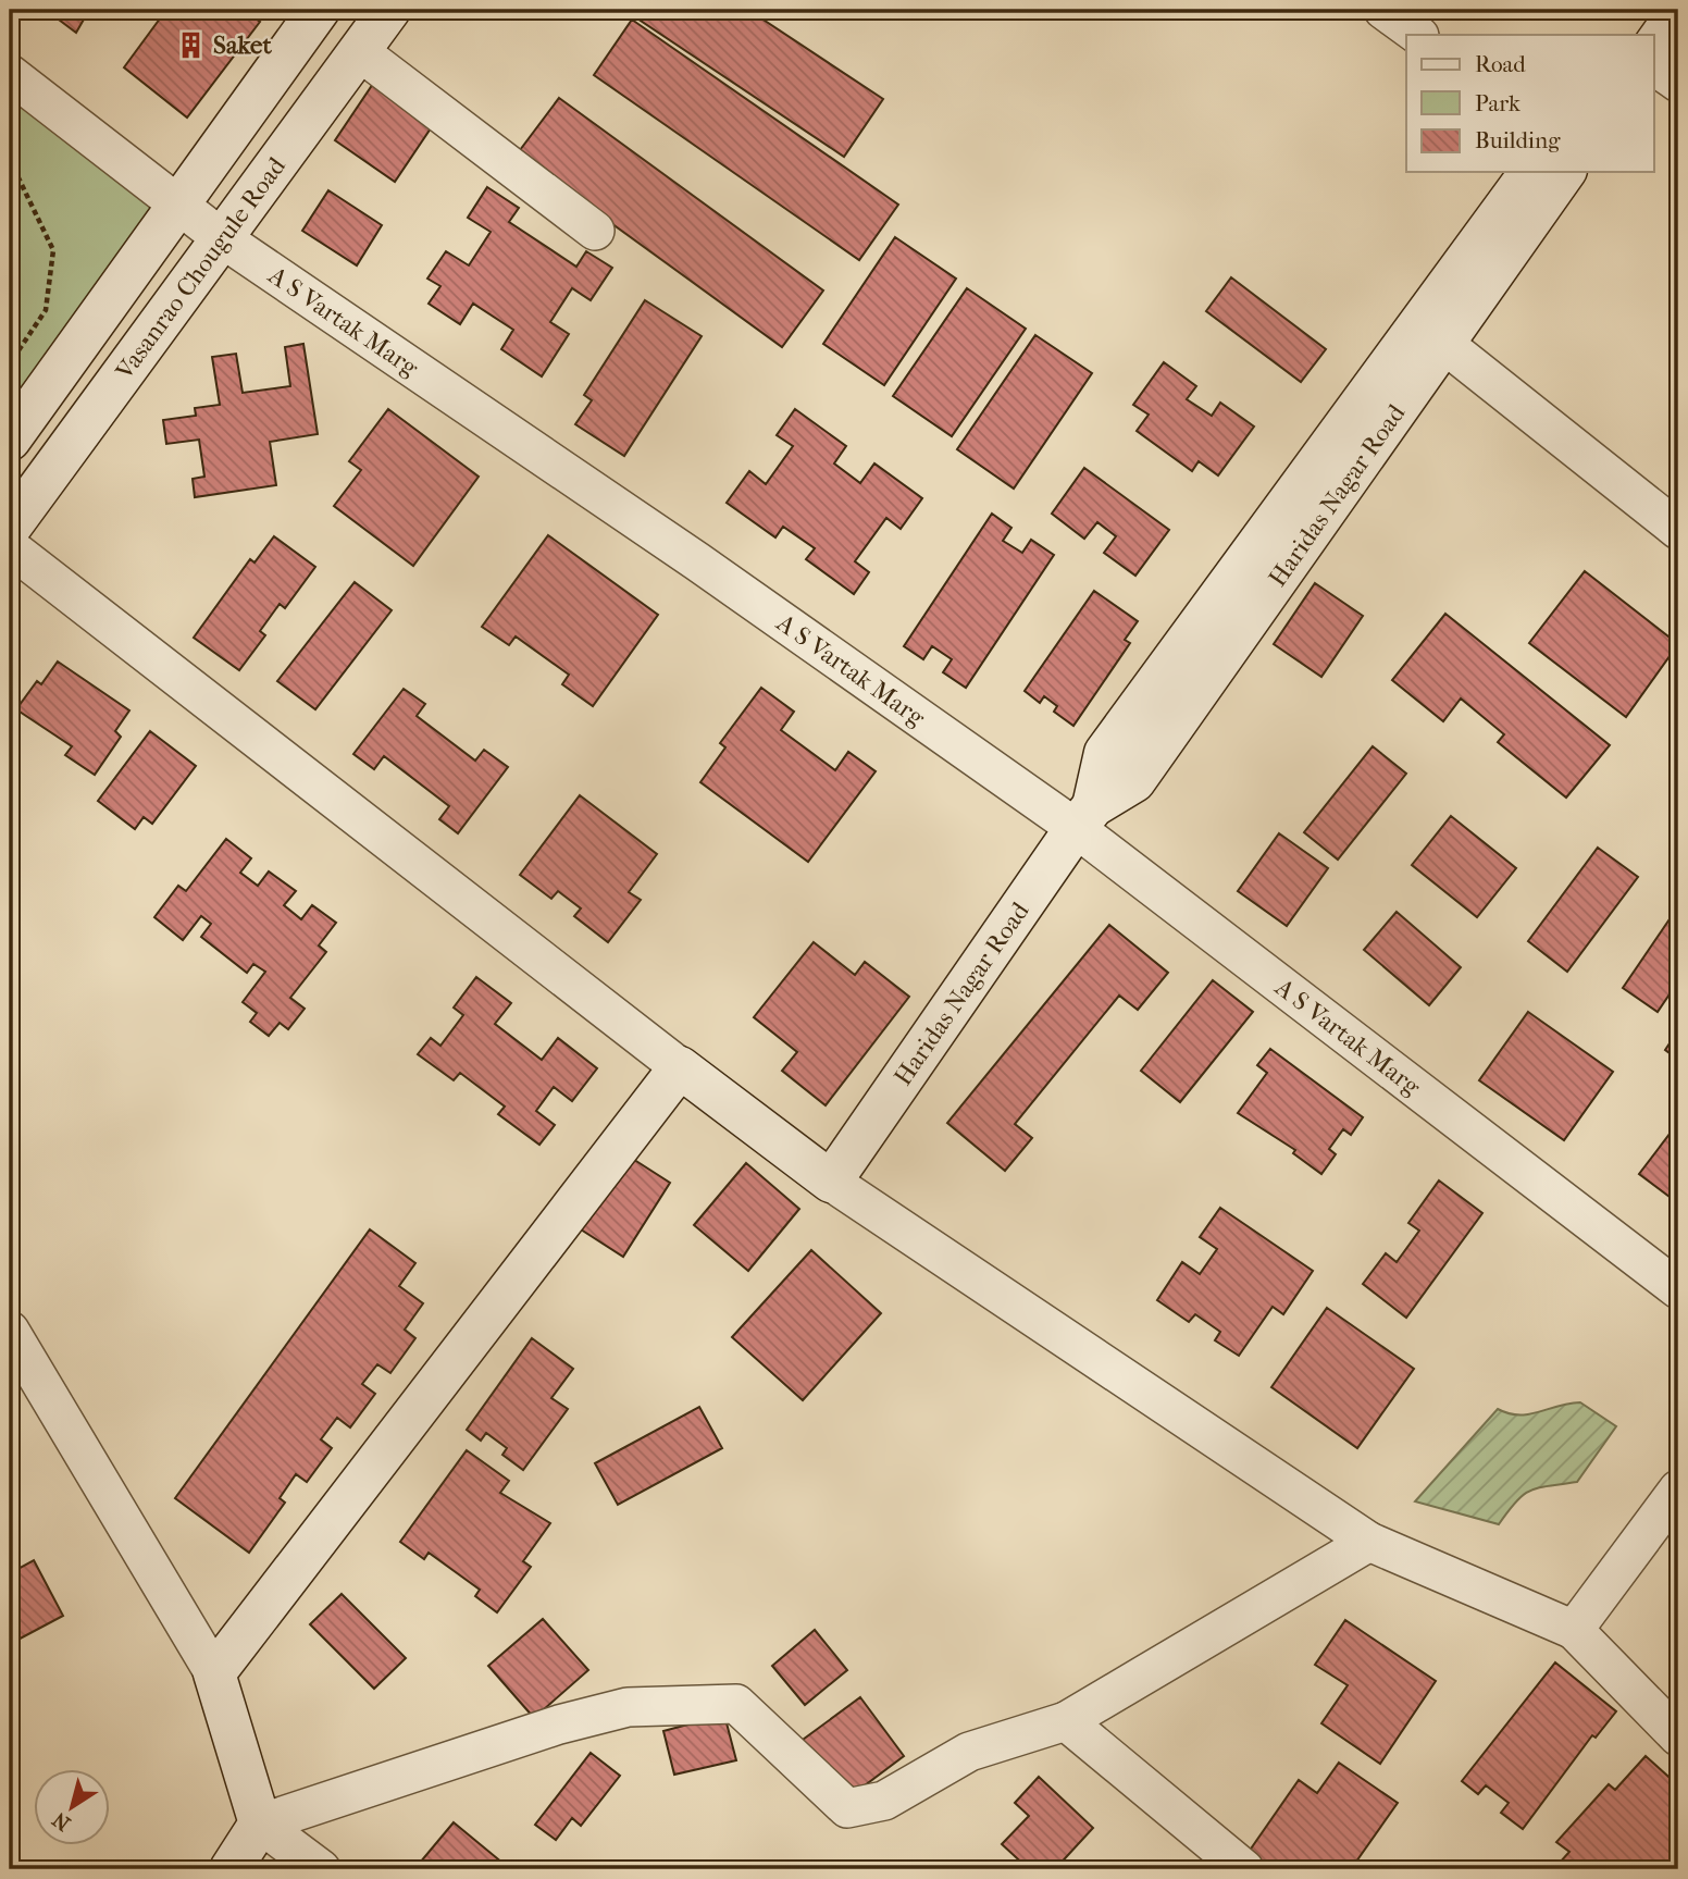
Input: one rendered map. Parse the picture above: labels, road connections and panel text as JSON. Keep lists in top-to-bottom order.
{
  "streets": {
    "street": ["Vasanrao Chougule Road", "A S Vartak Marg", "Haridas Nagar Road"]
  },
  "crossings": [
    ["Vasanrao Chougule Road", "A S Vartak Marg"],
    ["A S Vartak Marg", "Haridas Nagar Road"]
  ],
  "places": {
    "building": ["Saket"]
  },
  "legend": ["Road", "Park", "Building"],
  "north": "bottom left"
}
